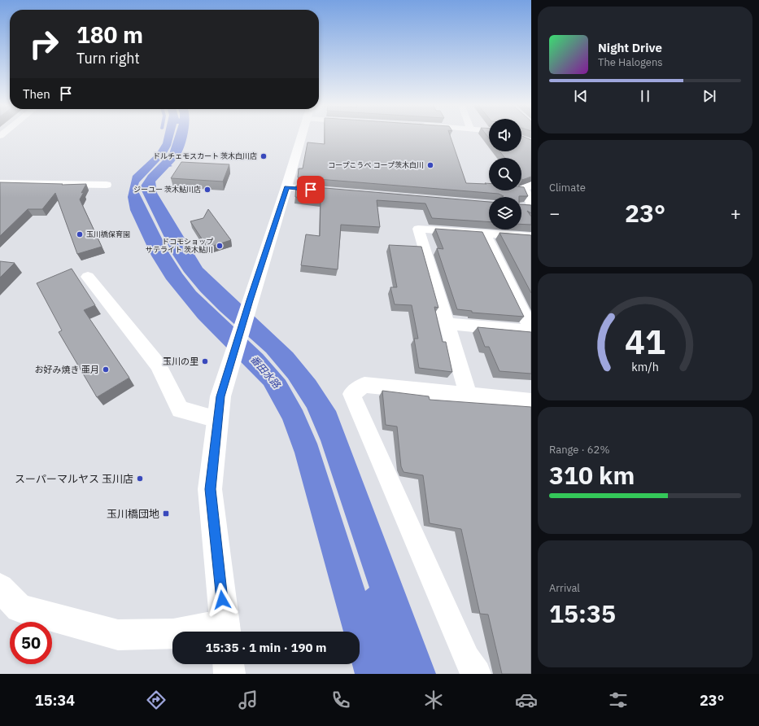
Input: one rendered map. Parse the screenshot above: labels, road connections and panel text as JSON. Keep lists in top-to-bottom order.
{
  "water": ["番田水路"],
  "places": {
    "other": [
      "ドルチェモスカート 茨木白川店",
      "コープこうべ コープ茨木白川",
      "ジーユー 茨木鮎川店",
      "玉川橋保育園",
      "ドコモショップ サテライト 茨木鮎川",
      "玉川の里",
      "お好み焼き 亜月",
      "スーパーマルヤス 玉川店"
    ],
    "transit": ["玉川橋団地"]
  },
  "page": {
    "turn": ["180 m", "Turn right"],
    "song": ["Night Drive", "The Halogens"],
    "then": "Then",
    "tile": [
      "Climate",
      ["Range · 62%", "310 km"],
      ["Arrival", "15:35"]
    ],
    "heat": ["−", "23°", "+"],
    "limit": "50",
    "trip": "15:35 · 1 min · 190 m",
    "tabs": ["15:34", "23°"],
    "gauge": ["41", "km/h"]
  }
}
